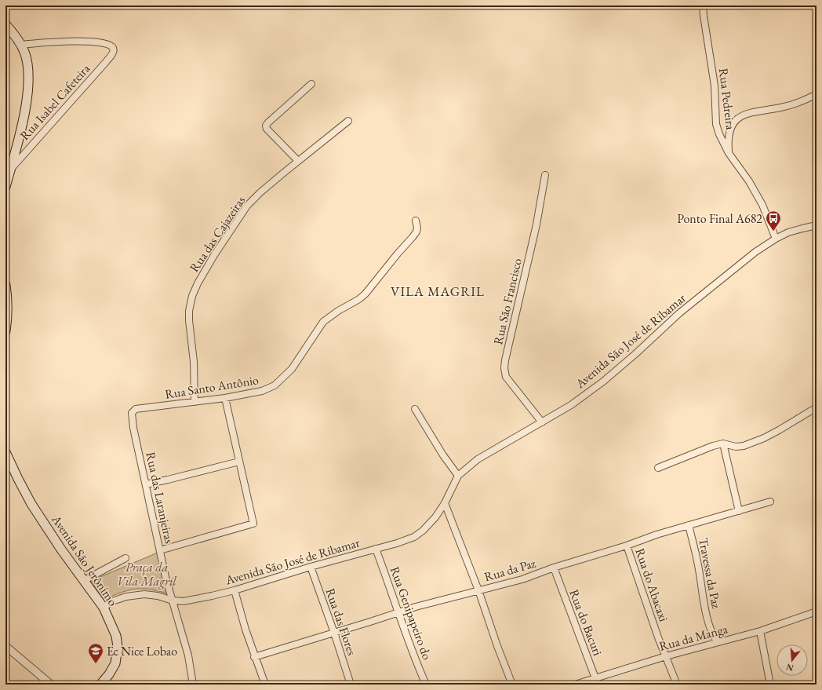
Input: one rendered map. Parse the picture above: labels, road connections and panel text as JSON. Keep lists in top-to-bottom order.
{
  "streets": {
    "main road": ["Avenida São Jerônimo"],
    "street": [
      "Rua Pedreira",
      "Rua Isabel Cafeteira",
      "Rua das Cajazeiras",
      "Rua São Francisco",
      "Avenida São José de Ribamar",
      "Rua Santo Antônio",
      "Rua das Laranjeiras",
      "Rua da Paz",
      "Travessa da Paz",
      "Rua do Abacaxi",
      "Rua Genipapeiro do",
      "Rua das Flores",
      "Rua do Bacuri",
      "Rua da Manga"
    ]
  },
  "crossings": [
    ["Rua Pedreira", "Avenida São José de Ribamar"],
    ["Rua das Cajazeiras", "Rua Santo Antônio"],
    ["Rua São Francisco", "Avenida São José de Ribamar"],
    ["Avenida São José de Ribamar", "Rua das Laranjeiras"],
    ["Avenida São José de Ribamar", "Avenida São Jerônimo"],
    ["Avenida São José de Ribamar", "Rua Genipapeiro do"],
    ["Avenida São José de Ribamar", "Rua das Flores"],
    ["Rua Santo Antônio", "Rua das Laranjeiras"],
    ["Rua da Paz", "Travessa da Paz"],
    ["Rua da Paz", "Rua do Abacaxi"],
    ["Rua da Paz", "Rua Genipapeiro do"],
    ["Rua da Paz", "Rua das Flores"],
    ["Rua da Paz", "Rua do Bacuri"],
    ["Travessa da Paz", "Rua da Manga"],
    ["Rua do Abacaxi", "Rua da Manga"],
    ["Rua do Bacuri", "Rua da Manga"]
  ],
  "districts": ["VILA MAGRIL"],
  "parks": ["Praça da Vila Magril"],
  "places": {
    "bus stop": ["Ponto Final A682"],
    "school or university": ["Ec Nice Lobao"]
  },
  "north": "bottom"
}
